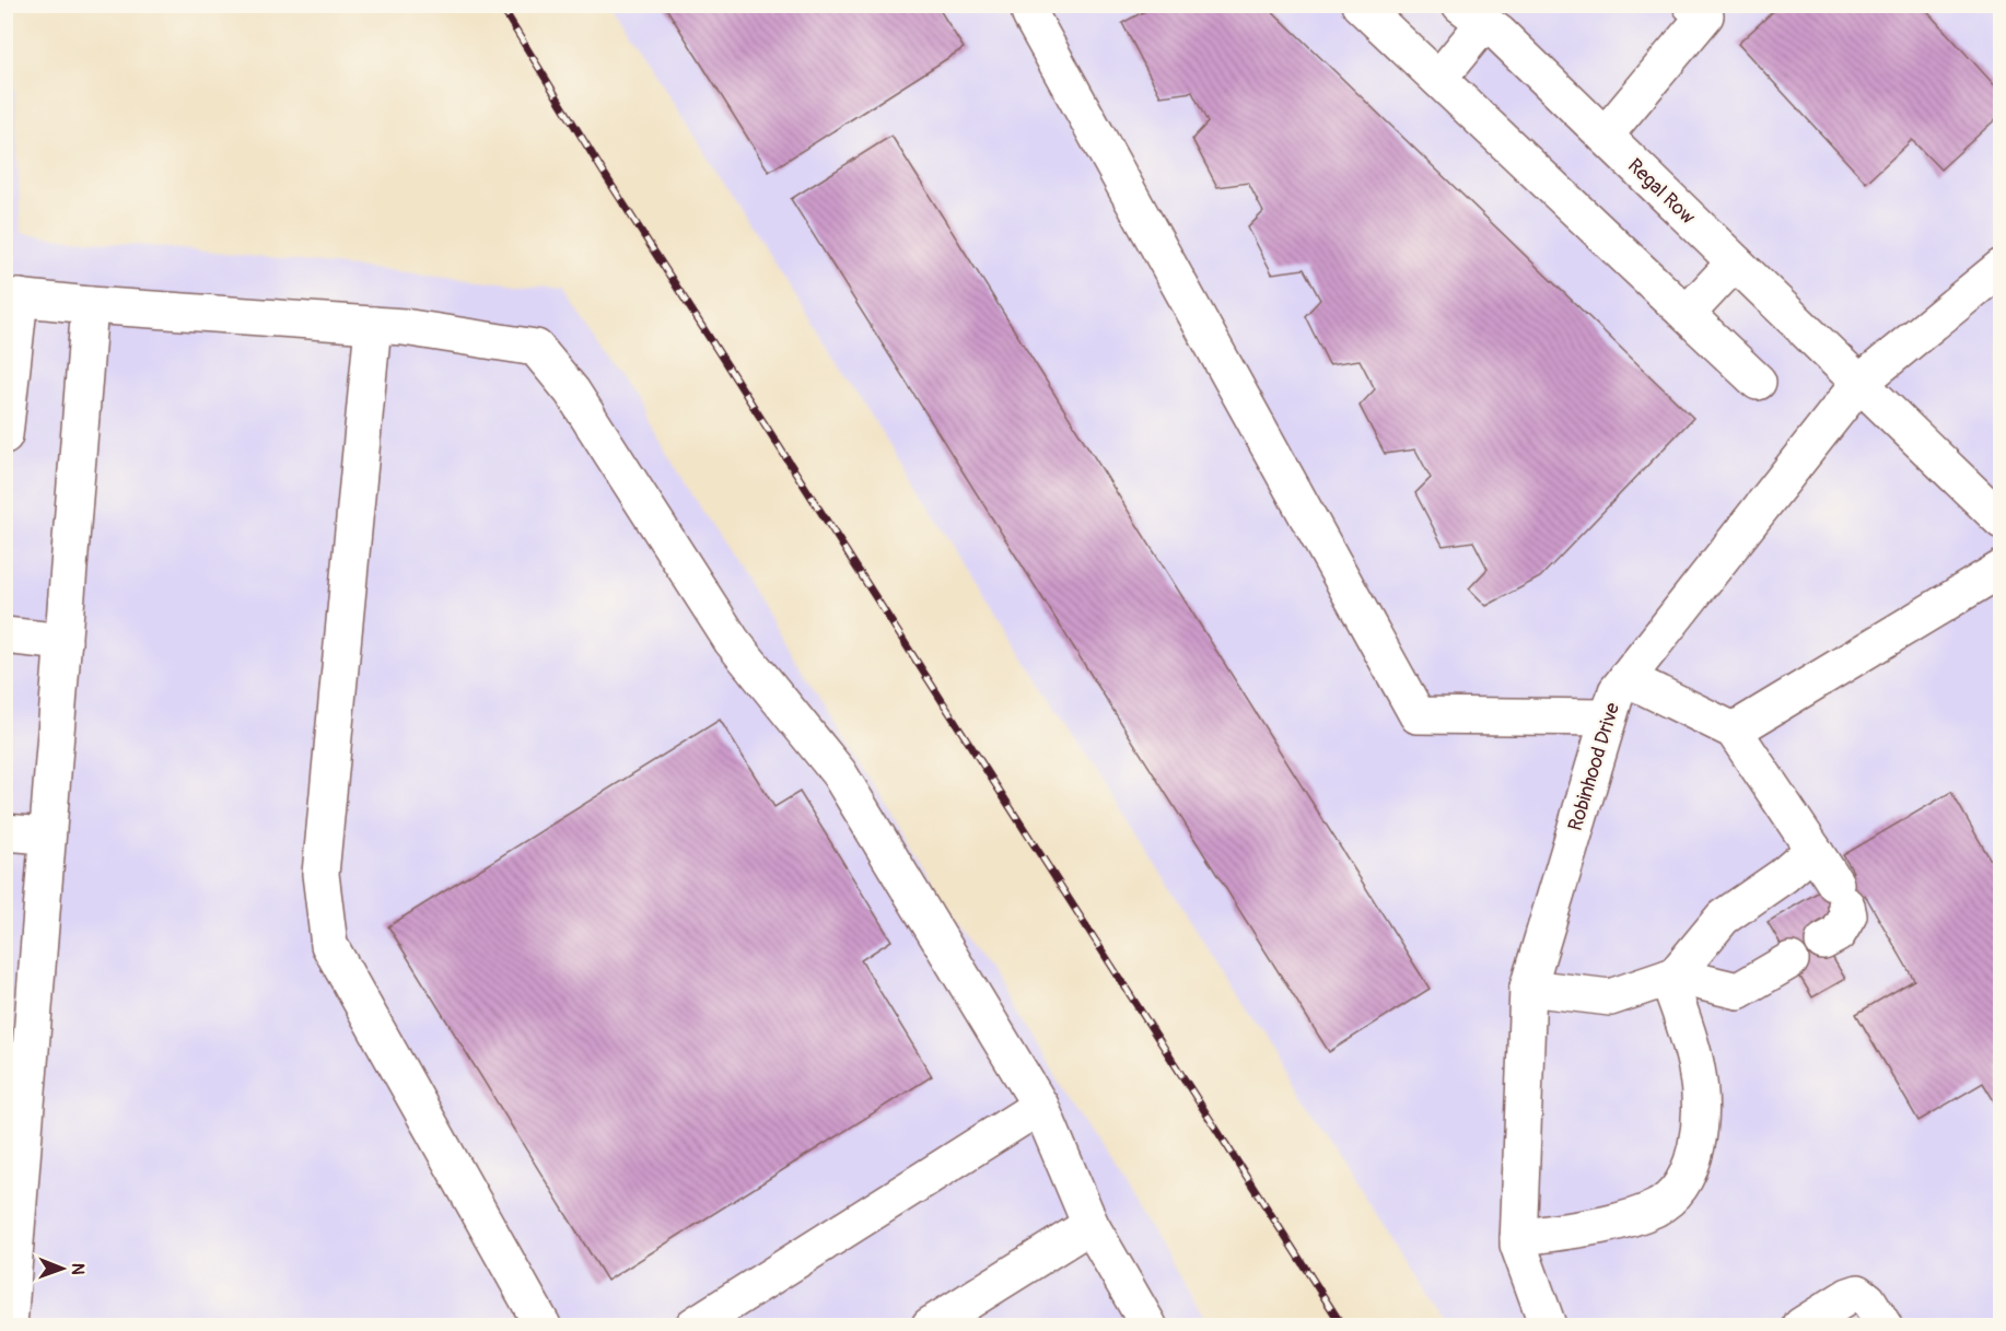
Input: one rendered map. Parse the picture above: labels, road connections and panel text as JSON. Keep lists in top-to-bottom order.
{
  "streets": {
    "street": ["Regal Row", "Robinhood Drive"]
  },
  "crossings": [
    ["Regal Row", "Robinhood Drive"]
  ],
  "north": "right"
}
